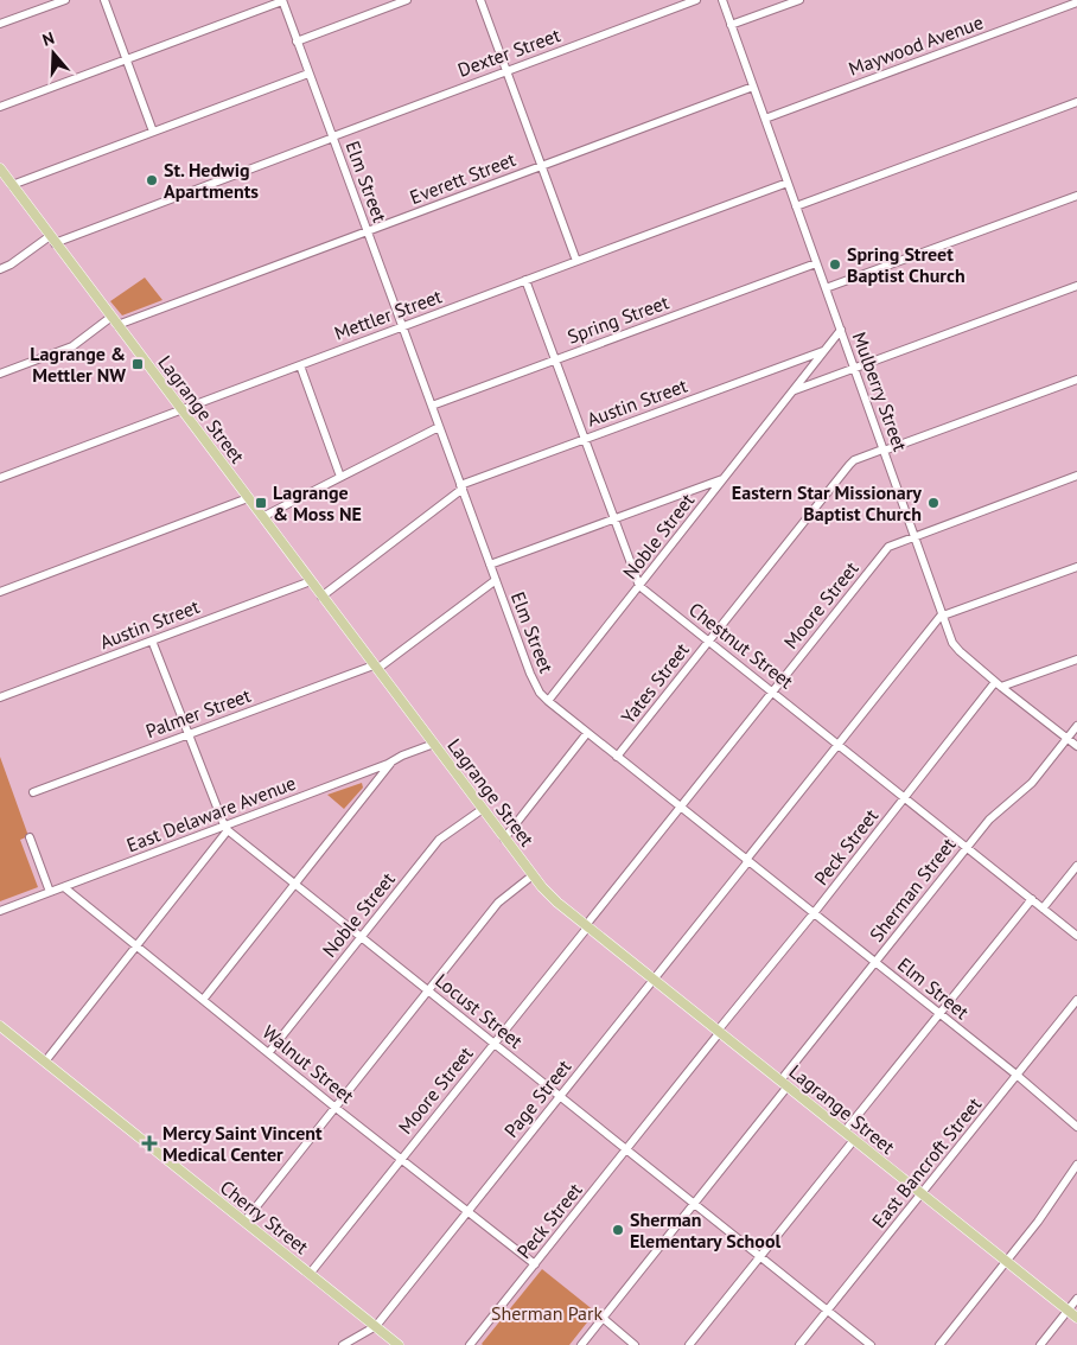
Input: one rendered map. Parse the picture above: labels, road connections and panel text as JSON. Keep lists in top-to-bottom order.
{
  "streets": {
    "main road": ["Lagrange Street", "Cherry Street"],
    "street": [
      "Maywood Avenue",
      "Dexter Street",
      "Everett Street",
      "Elm Street",
      "Mettler Street",
      "Spring Street",
      "Mulberry Street",
      "Austin Street",
      "Noble Street",
      "Moore Street",
      "Chestnut Street",
      "Yates Street",
      "Palmer Street",
      "East Delaware Avenue",
      "Peck Street",
      "Sherman Street",
      "Locust Street",
      "Walnut Street",
      "Page Street",
      "East Bancroft Street"
    ]
  },
  "crossings": [
    ["Maywood Avenue", "Mulberry Street"],
    ["Dexter Street", "Elm Street"],
    ["Dexter Street", "Lagrange Street"],
    ["Everett Street", "Elm Street"],
    ["Everett Street", "Mulberry Street"],
    ["Everett Street", "Lagrange Street"],
    ["Elm Street", "Mettler Street"],
    ["Elm Street", "Spring Street"],
    ["Elm Street", "Austin Street"],
    ["Elm Street", "Noble Street"],
    ["Elm Street", "Moore Street"],
    ["Elm Street", "Yates Street"],
    ["Elm Street", "Palmer Street"],
    ["Elm Street", "Peck Street"],
    ["Elm Street", "Sherman Street"],
    ["Elm Street", "Page Street"],
    ["Elm Street", "East Bancroft Street"],
    ["Mettler Street", "Mulberry Street"],
    ["Mettler Street", "Lagrange Street"],
    ["Spring Street", "Mulberry Street"],
    ["Mulberry Street", "Noble Street"],
    ["Mulberry Street", "Moore Street"],
    ["Mulberry Street", "Yates Street"],
    ["Mulberry Street", "Peck Street"],
    ["Mulberry Street", "Sherman Street"],
    ["Mulberry Street", "Page Street"],
    ["Austin Street", "Lagrange Street"],
    ["Austin Street", "Noble Street"],
    ["Austin Street", "Locust Street"],
    ["Lagrange Street", "Noble Street"],
    ["Lagrange Street", "Moore Street"],
    ["Lagrange Street", "Palmer Street"],
    ["Lagrange Street", "East Delaware Avenue"],
    ["Lagrange Street", "Peck Street"],
    ["Lagrange Street", "Sherman Street"],
    ["Lagrange Street", "Page Street"],
    ["Lagrange Street", "East Bancroft Street"],
    ["Noble Street", "Chestnut Street"],
    ["Noble Street", "Locust Street"],
    ["Noble Street", "Walnut Street"],
    ["Moore Street", "Chestnut Street"],
    ["Moore Street", "Locust Street"],
    ["Moore Street", "Walnut Street"],
    ["Moore Street", "Cherry Street"],
    ["Chestnut Street", "Yates Street"],
    ["Chestnut Street", "Peck Street"],
    ["Chestnut Street", "Sherman Street"],
    ["Chestnut Street", "Page Street"],
    ["Palmer Street", "Locust Street"],
    ["East Delaware Avenue", "Locust Street"],
    ["East Delaware Avenue", "Walnut Street"],
    ["Peck Street", "Locust Street"],
    ["Peck Street", "Walnut Street"],
    ["Sherman Street", "Locust Street"],
    ["Locust Street", "Page Street"],
    ["Locust Street", "East Bancroft Street"],
    ["Walnut Street", "Page Street"],
    ["Page Street", "Cherry Street"]
  ],
  "parks": ["Sherman Park"],
  "places": {
    "other": [
      "St. Hedwig Apartments",
      "Spring Street Baptist Church",
      "Eastern Star Missionary Baptist Church",
      "Sherman Elementary School"
    ],
    "transit": ["Lagrange & Mettler NW", "Lagrange & Moss NE"],
    "health": ["Mercy Saint Vincent Medical Center"]
  },
  "north": "top"
}
